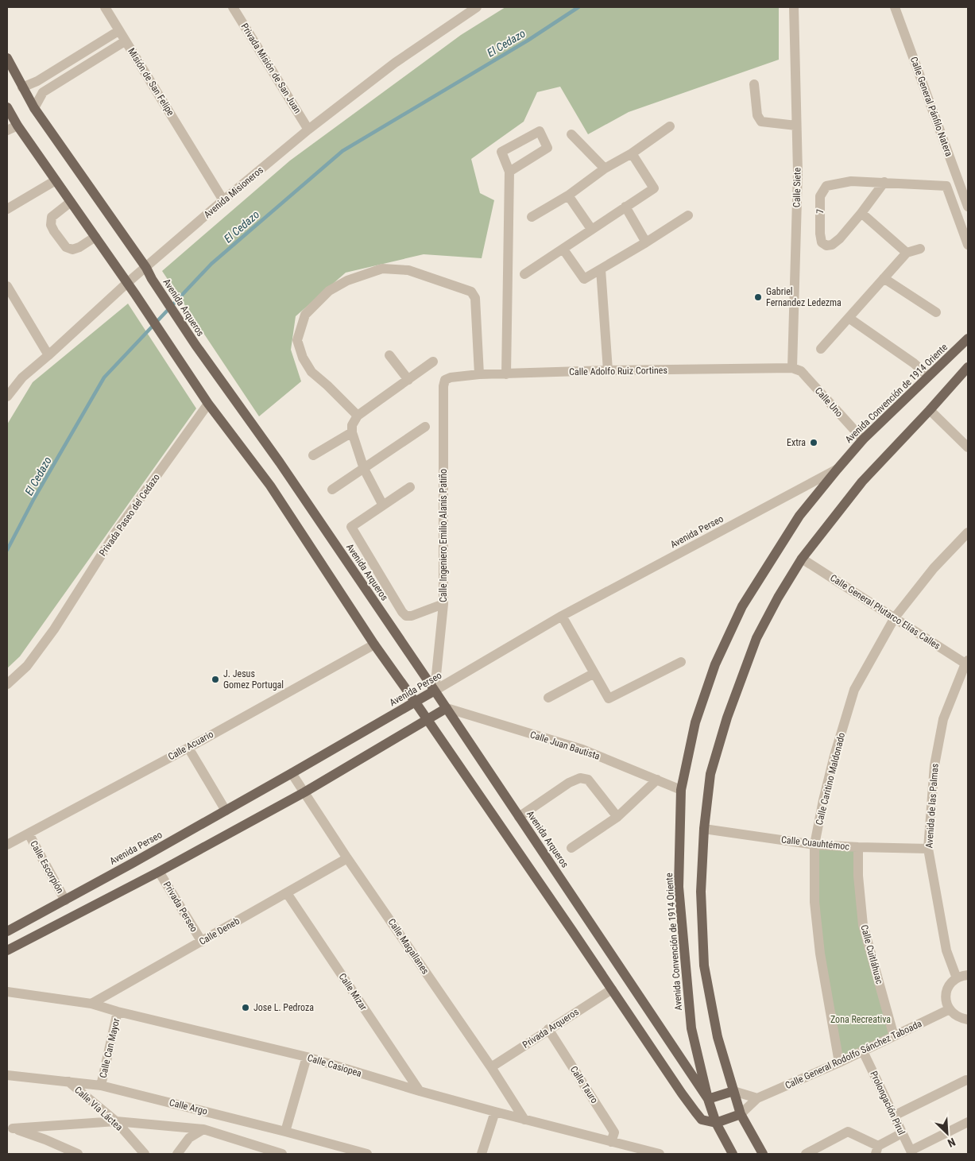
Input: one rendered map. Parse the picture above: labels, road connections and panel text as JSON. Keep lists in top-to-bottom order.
{
  "streets": {
    "main road": ["Avenida Arqueros", "Avenida Convención de 1914 Oriente", "Avenida Perseo"],
    "street": [
      "Privada Misión de San Juan",
      "Misión de San Felipe",
      "Calle General Pánfilo Natera",
      "Calle Siete",
      "Avenida Misioneros",
      "7",
      "Calle Adolfo Ruiz Cortines",
      "Calle Uno",
      "Privada Paseo del Cedazo",
      "Calle Ingeniero Emilio Alanís Patiño",
      "Calle General Plutarco Elías Calles",
      "Calle Acuario",
      "Calle Juan Bautista",
      "Calle Caritino Maldonado",
      "Avenida de las Palmas",
      "Calle Cuauhtémoc",
      "Calle Escorpión",
      "Privada Perseo",
      "Calle Deneb",
      "Calle Magallanes",
      "Calle Cuitláhuac",
      "Calle Mizar",
      "Privada Arqueros",
      "Calle Can Mayor",
      "Calle General Rodolfo Sánchez Taboada",
      "Calle Casiopea",
      "Calle Tauro",
      "Prolongación Pirul",
      "Calle Argo",
      "Calle Vía Láctea"
    ]
  },
  "crossings": [
    ["Privada Misión de San Juan", "Avenida Misioneros"],
    ["Misión de San Felipe", "Avenida Misioneros"],
    ["Misión de San Felipe", "Avenida Arqueros"],
    ["Calle Siete", "Calle Adolfo Ruiz Cortines"],
    ["Calle Siete", "Calle Uno"],
    ["Avenida Misioneros", "Avenida Arqueros"],
    ["Avenida Arqueros", "Avenida Convención de 1914 Oriente"],
    ["Avenida Arqueros", "Avenida Perseo"],
    ["Avenida Arqueros", "Calle Ingeniero Emilio Alanís Patiño"],
    ["Avenida Arqueros", "Calle Juan Bautista"],
    ["Calle Adolfo Ruiz Cortines", "Calle Uno"],
    ["Calle Adolfo Ruiz Cortines", "Calle Ingeniero Emilio Alanís Patiño"],
    ["Avenida Convención de 1914 Oriente", "Calle Uno"],
    ["Avenida Convención de 1914 Oriente", "Avenida Perseo"],
    ["Avenida Convención de 1914 Oriente", "Calle Juan Bautista"],
    ["Avenida Perseo", "Calle Ingeniero Emilio Alanís Patiño"],
    ["Avenida Perseo", "Calle Escorpión"],
    ["Avenida Perseo", "Calle Magallanes"],
    ["Calle General Plutarco Elías Calles", "Calle Caritino Maldonado"],
    ["Calle General Plutarco Elías Calles", "Avenida de las Palmas"],
    ["Calle Acuario", "Calle Escorpión"],
    ["Calle Caritino Maldonado", "Calle Cuauhtémoc"],
    ["Calle Caritino Maldonado", "Calle General Rodolfo Sánchez Taboada"],
    ["Avenida de las Palmas", "Calle Cuauhtémoc"],
    ["Calle Cuauhtémoc", "Calle Cuitláhuac"],
    ["Privada Perseo", "Calle Deneb"],
    ["Calle Deneb", "Calle Magallanes"],
    ["Calle Deneb", "Calle Mizar"],
    ["Calle Deneb", "Calle Casiopea"],
    ["Calle Magallanes", "Privada Arqueros"],
    ["Calle Magallanes", "Calle Casiopea"],
    ["Calle Cuitláhuac", "Calle General Rodolfo Sánchez Taboada"],
    ["Calle Mizar", "Calle Casiopea"],
    ["Privada Arqueros", "Calle Tauro"],
    ["Calle Can Mayor", "Calle Casiopea"],
    ["Calle Can Mayor", "Calle Argo"],
    ["Calle General Rodolfo Sánchez Taboada", "Prolongación Pirul"],
    ["Calle Casiopea", "Calle Tauro"],
    ["Calle Argo", "Calle Vía Láctea"]
  ],
  "water": ["El Cedazo"],
  "parks": ["Zona Recreativa"],
  "places": [
    "Gabriel Fernandez Ledezma",
    "Extra",
    "J. Jesus Gomez Portugal",
    "Jose L. Pedroza"
  ],
  "north": "bottom right"
}
